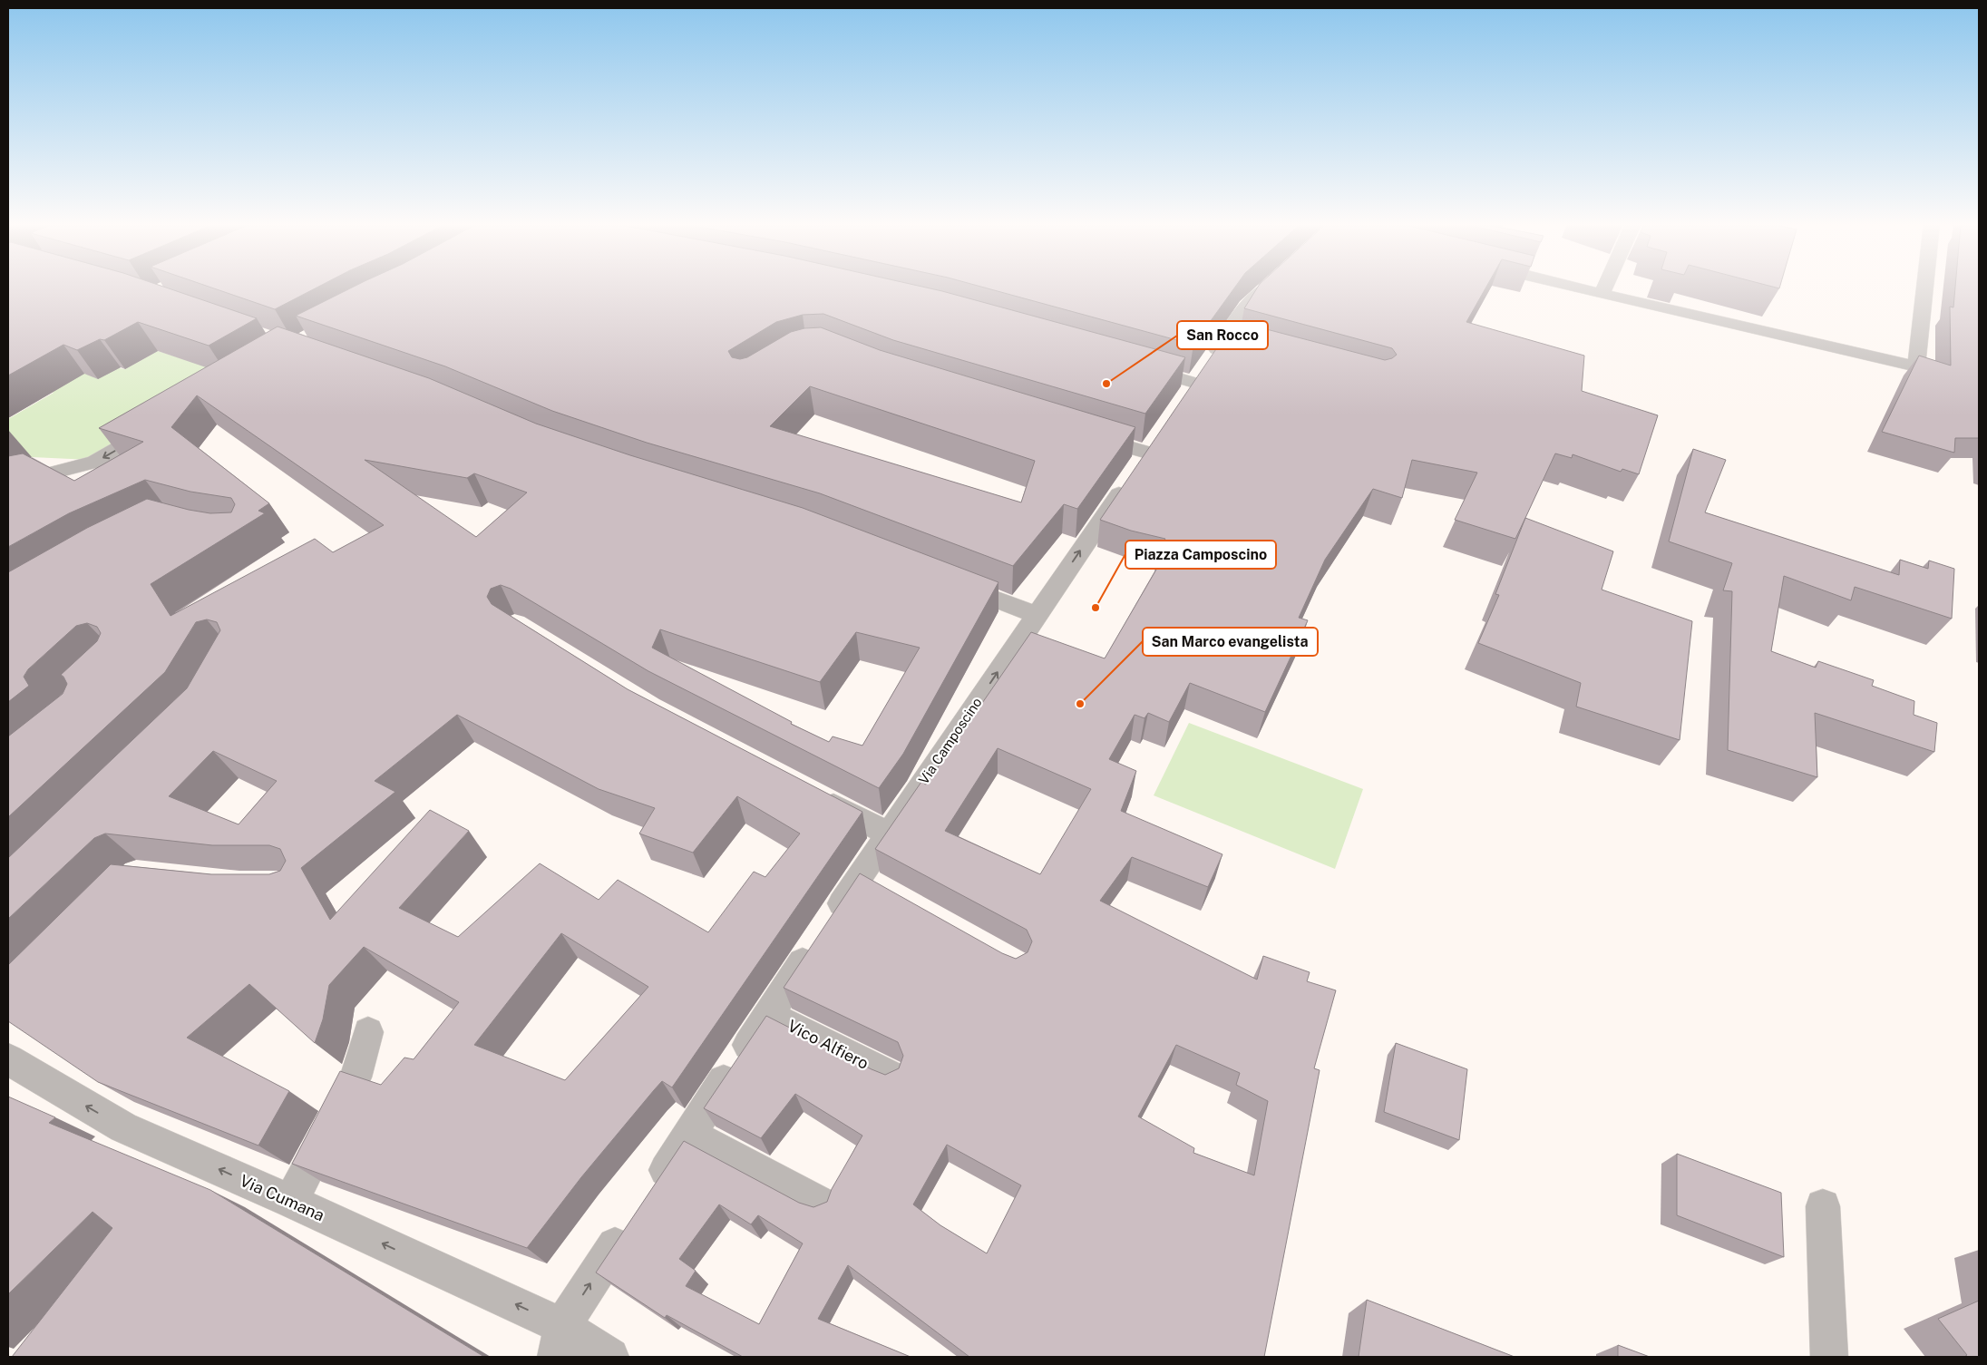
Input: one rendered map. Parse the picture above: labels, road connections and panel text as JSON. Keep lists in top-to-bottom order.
{
  "streets": {
    "street": ["Via Camposcino", "Vico Alfiero", "Via Cumana"]
  },
  "one_way": ["Via Camposcino", "Via Cumana"],
  "places": ["San Rocco", "Piazza Camposcino", "San Marco evangelista"]
}
